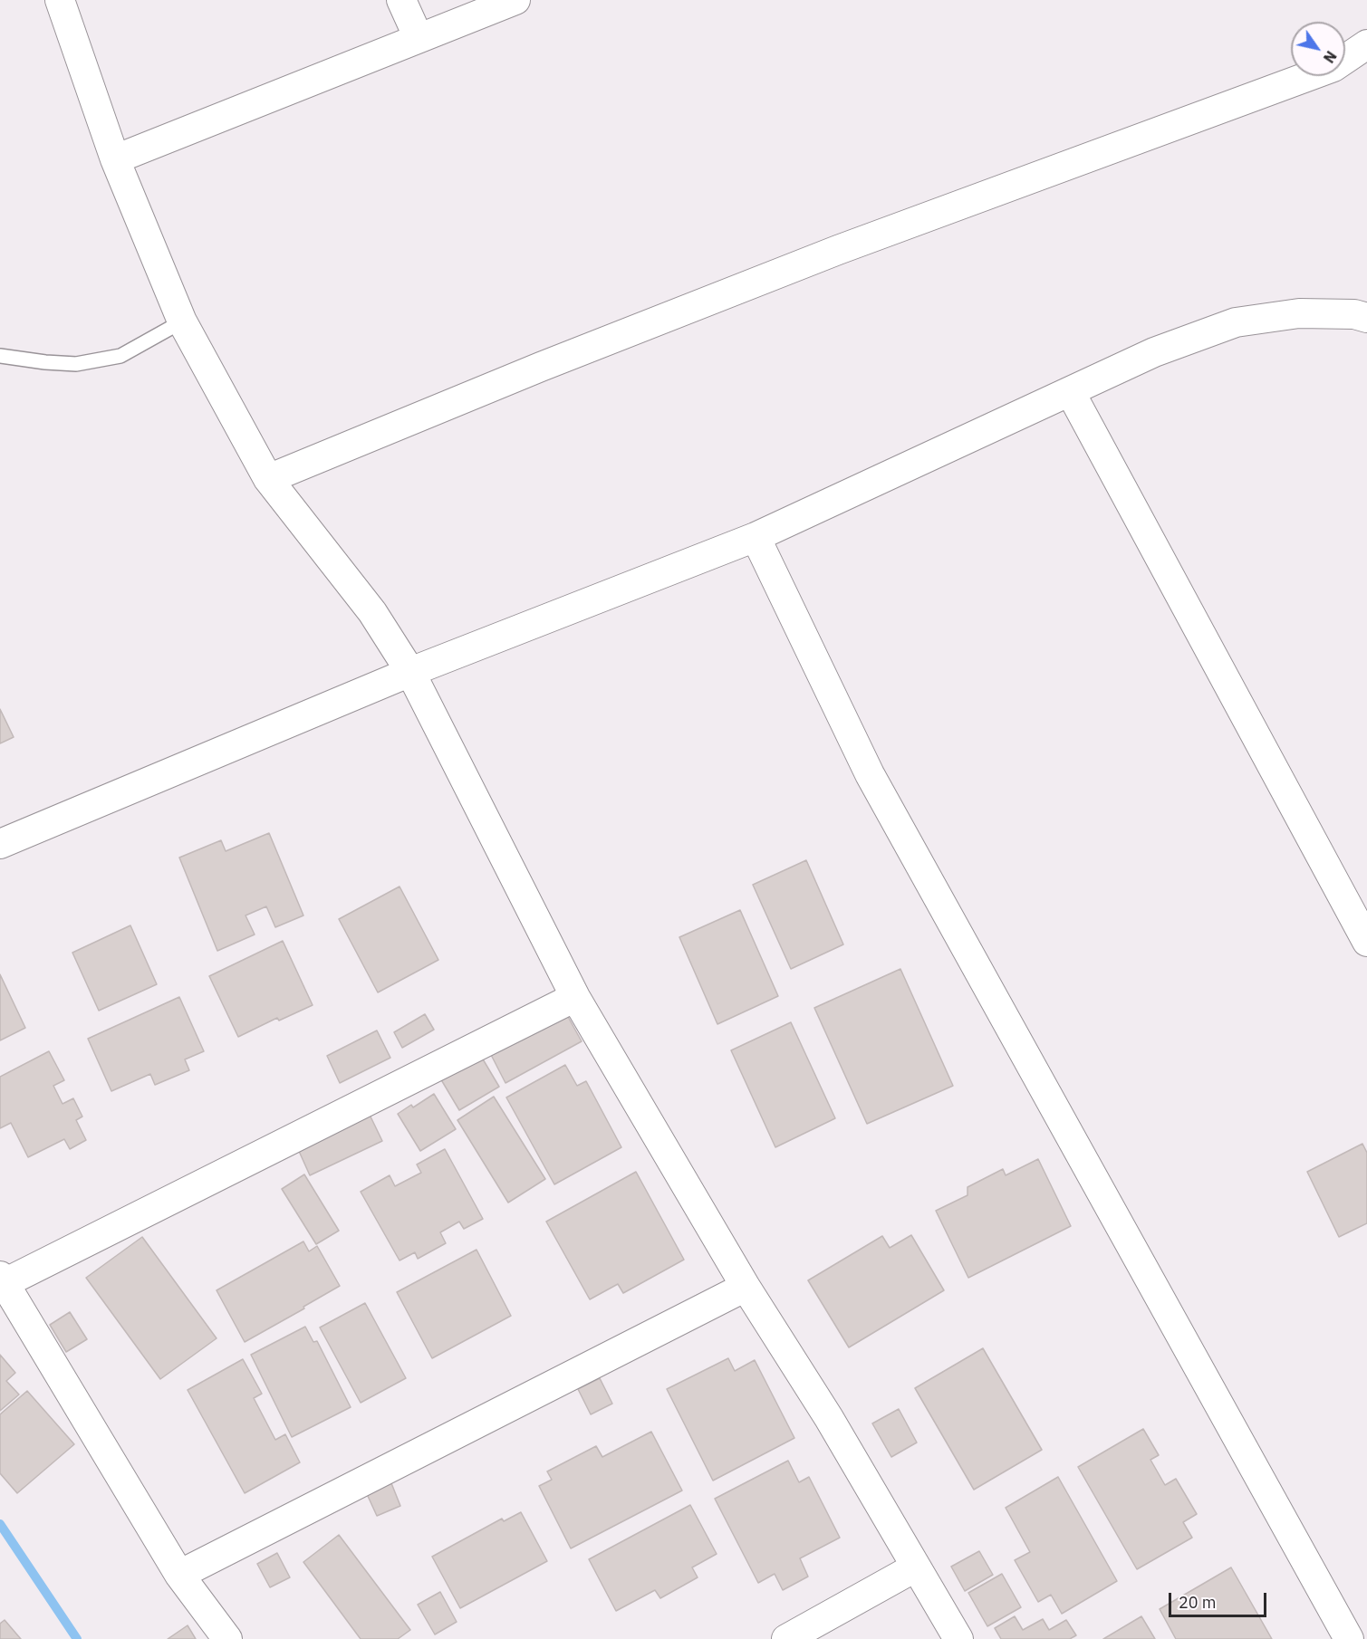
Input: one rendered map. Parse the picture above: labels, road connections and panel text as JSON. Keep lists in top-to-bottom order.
{
  "scale_bar": "20 m",
  "north": "bottom right"
}
